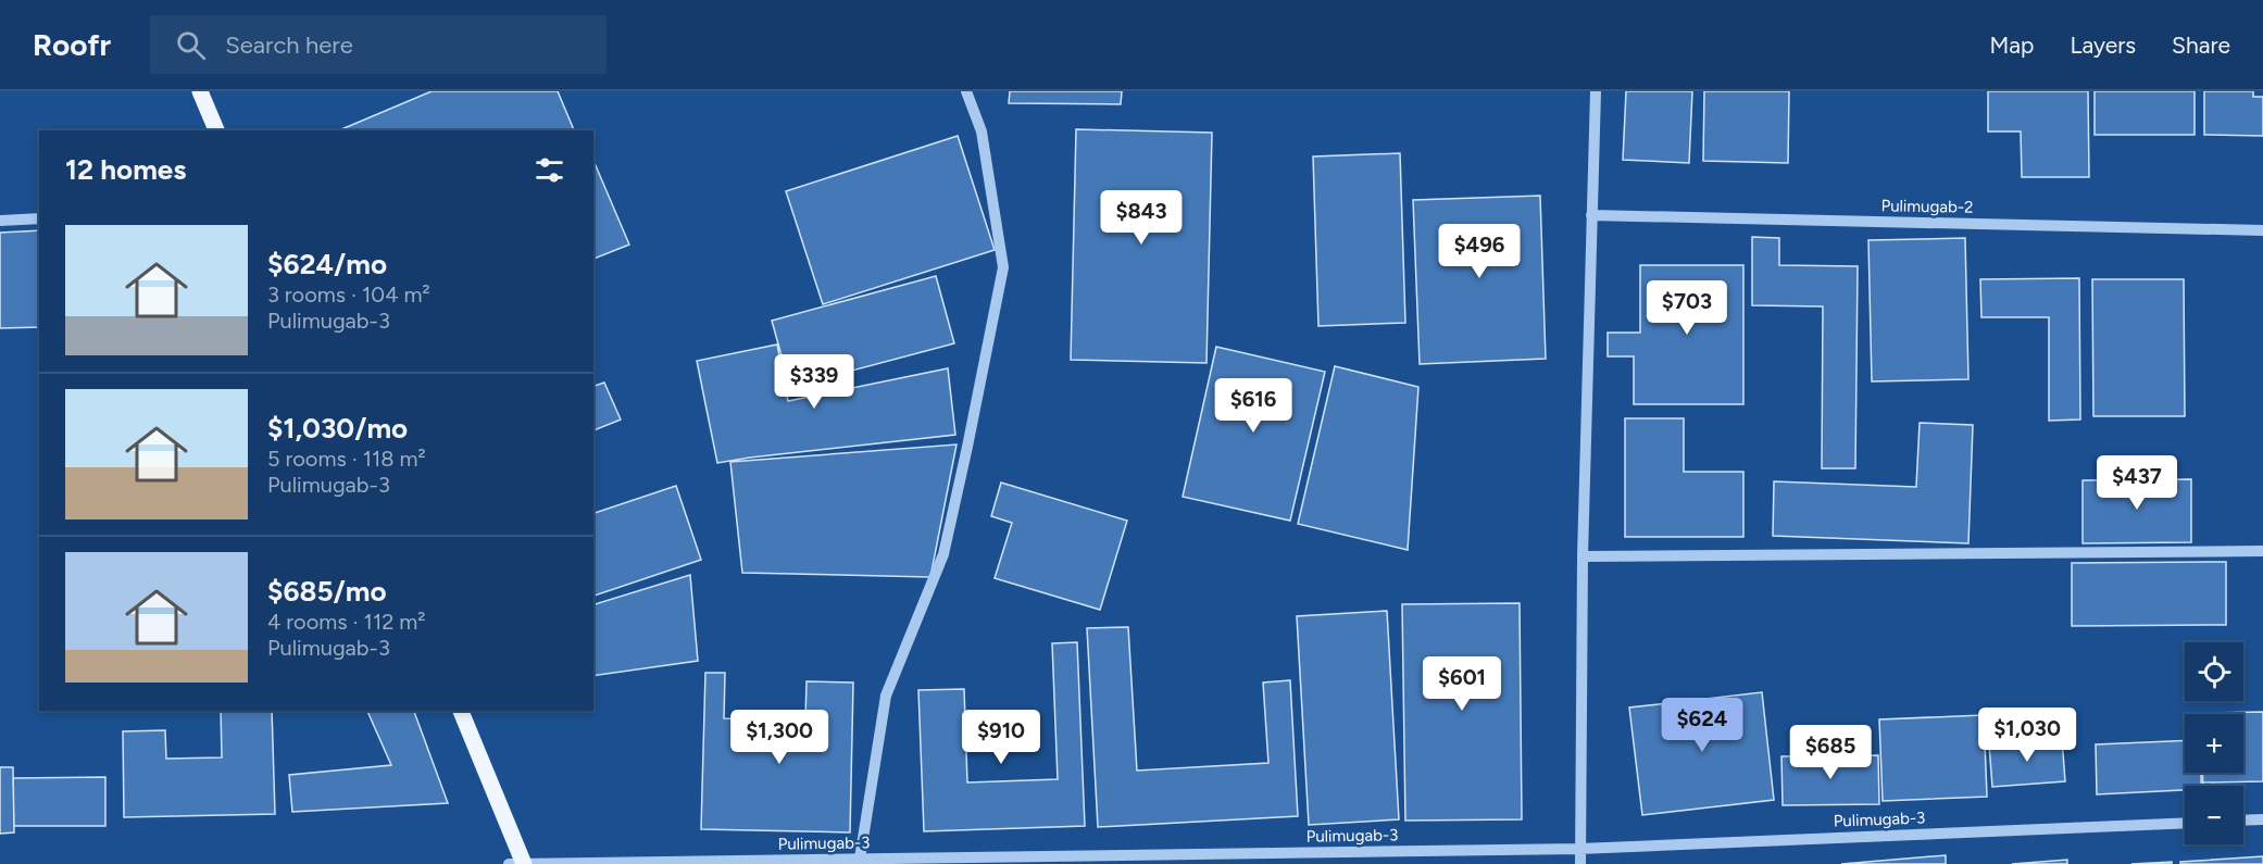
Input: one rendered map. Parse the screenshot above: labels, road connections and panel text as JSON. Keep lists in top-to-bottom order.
{
  "streets": {
    "street": ["Pulimugab-2", "Pulimugab-3"]
  },
  "page": {
    "header": "Roofr",
    "search": "Search here",
    "nav": ["Map", "Layers", "Share"],
    "heading": "12 homes",
    "price": [
      "$843",
      "$496",
      "$703",
      "$339",
      "$616",
      "$437",
      "$601",
      "$624",
      "$1,030",
      "$1,300",
      "$910",
      "$685"
    ],
    "list": [
      {
        "name": "$624/mo",
        "note": "3 rooms · 104 m² · Pulimugab-3"
      },
      {
        "name": "$1,030/mo",
        "note": "5 rooms · 118 m² · Pulimugab-3"
      },
      {
        "name": "$685/mo",
        "note": "4 rooms · 112 m² · Pulimugab-3"
      }
    ],
    "map_buttons": ["+", "−"]
  }
}
